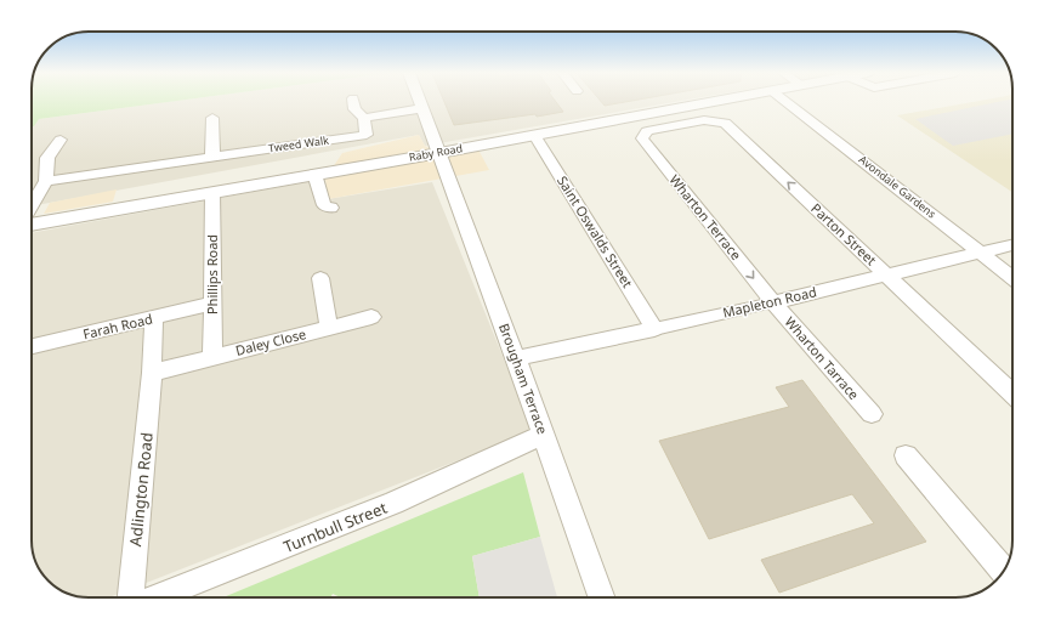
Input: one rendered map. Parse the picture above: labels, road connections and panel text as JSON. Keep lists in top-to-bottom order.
{
  "streets": {
    "street": [
      "Tweed Walk",
      "Raby Road",
      "Avondale Gardens",
      "Wharton Terrace",
      "Saint Oswalds Street",
      "Parton Street",
      "Phillips Road",
      "Mapleton Road",
      "Farah Road",
      "Daley Close",
      "Wharton Tarrace",
      "Brougham Terrace",
      "Adlington Road",
      "Turnbull Street"
    ]
  },
  "crossings": [
    ["Raby Road", "Saint Oswalds Street"],
    ["Raby Road", "Phillips Road"],
    ["Raby Road", "Brougham Terrace"],
    ["Avondale Gardens", "Mapleton Road"],
    ["Wharton Terrace", "Parton Street"],
    ["Wharton Terrace", "Mapleton Road"],
    ["Wharton Terrace", "Wharton Tarrace"],
    ["Saint Oswalds Street", "Mapleton Road"],
    ["Parton Street", "Mapleton Road"],
    ["Phillips Road", "Farah Road"],
    ["Phillips Road", "Daley Close"],
    ["Mapleton Road", "Wharton Tarrace"],
    ["Mapleton Road", "Brougham Terrace"],
    ["Farah Road", "Adlington Road"]
  ],
  "one_way": ["Wharton Terrace", "Parton Street"]
}
